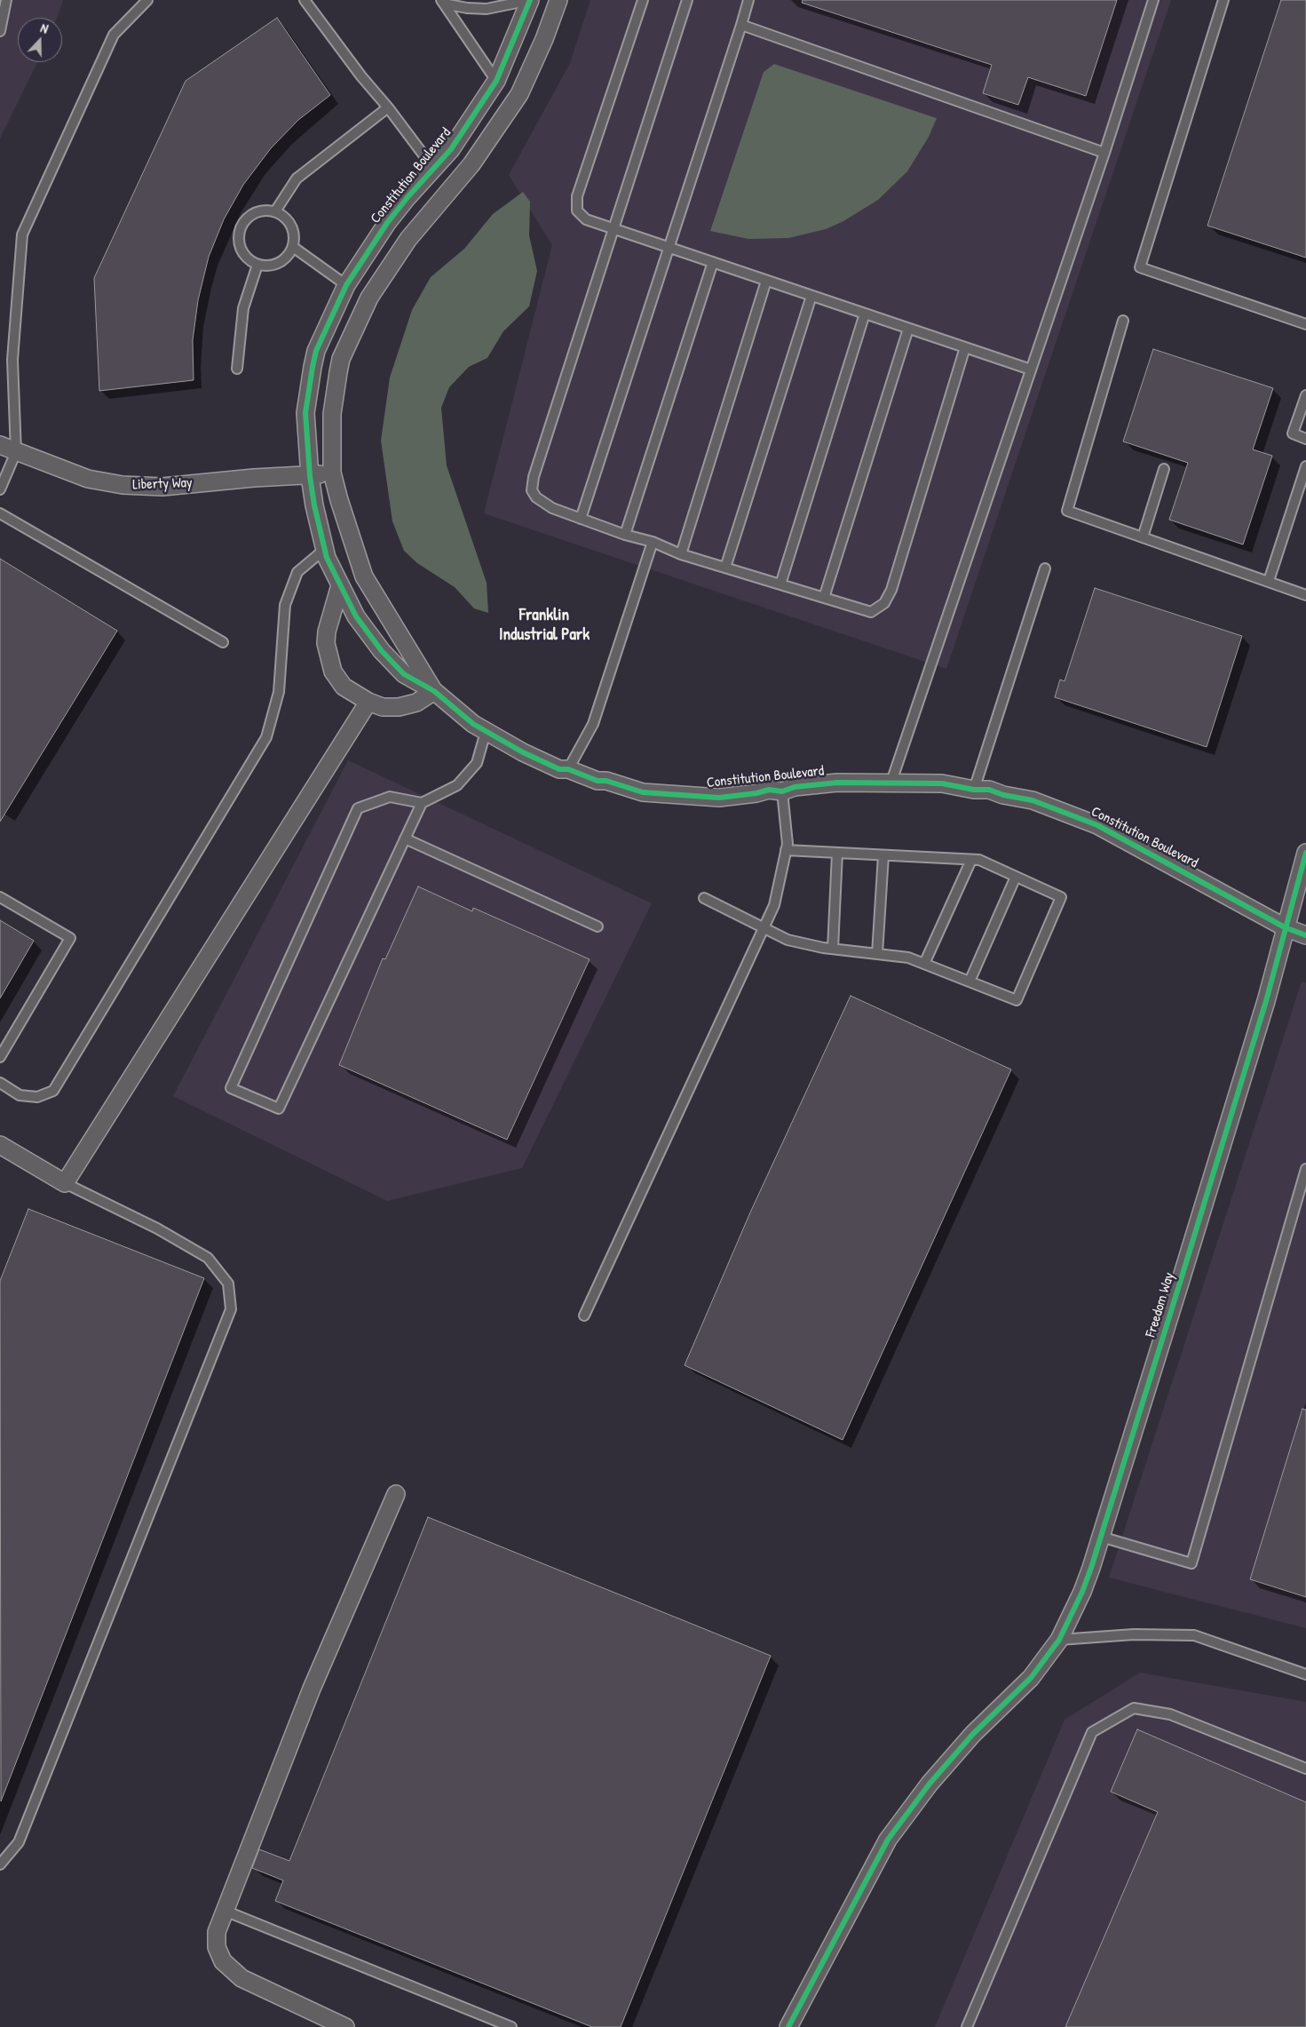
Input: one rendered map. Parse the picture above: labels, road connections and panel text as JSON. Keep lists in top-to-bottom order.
{
  "streets": {
    "street": ["Constitution Boulevard", "Liberty Way", "Freedom Way"]
  },
  "crossings": [
    ["Constitution Boulevard", "Liberty Way"],
    ["Constitution Boulevard", "Freedom Way"]
  ],
  "districts": ["Franklin Industrial Park"],
  "north": "top"
}
